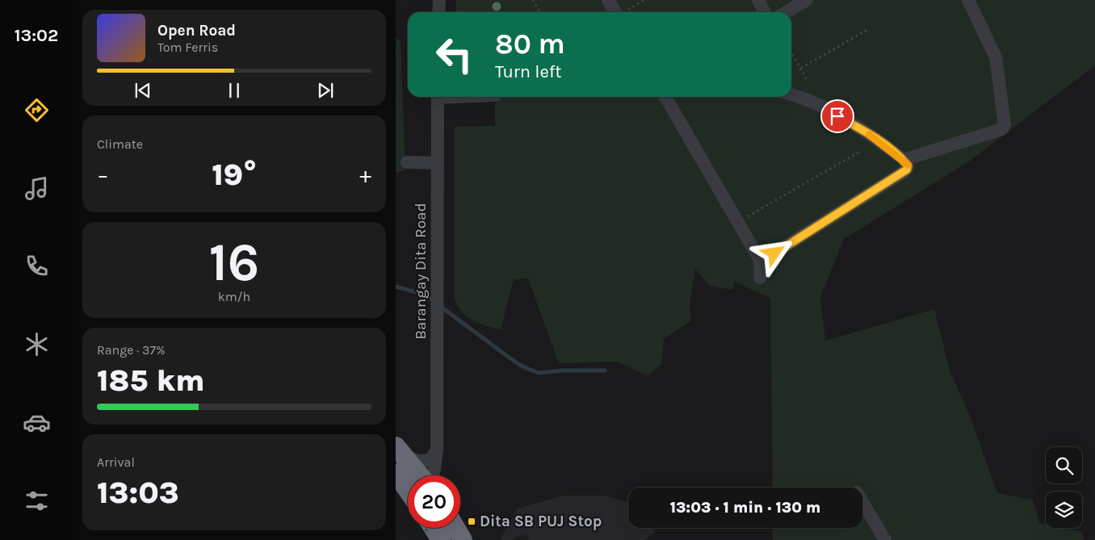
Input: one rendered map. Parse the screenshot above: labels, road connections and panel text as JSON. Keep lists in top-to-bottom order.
{
  "streets": {
    "street": ["Barangay Dita Road"]
  },
  "places": {
    "transit": ["Dita SB PUJ Stop"]
  },
  "page": {
    "tabs": "13:02",
    "turn": ["80 m", "Turn left"],
    "song": ["Open Road", "Tom Ferris"],
    "tile": [
      "Climate",
      ["16", "km/h"],
      ["Range · 37%", "185 km"],
      ["Arrival", "13:03"]
    ],
    "heat": ["−", "19°", "+"],
    "limit": "20",
    "trip": "13:03 · 1 min · 130 m"
  }
}
